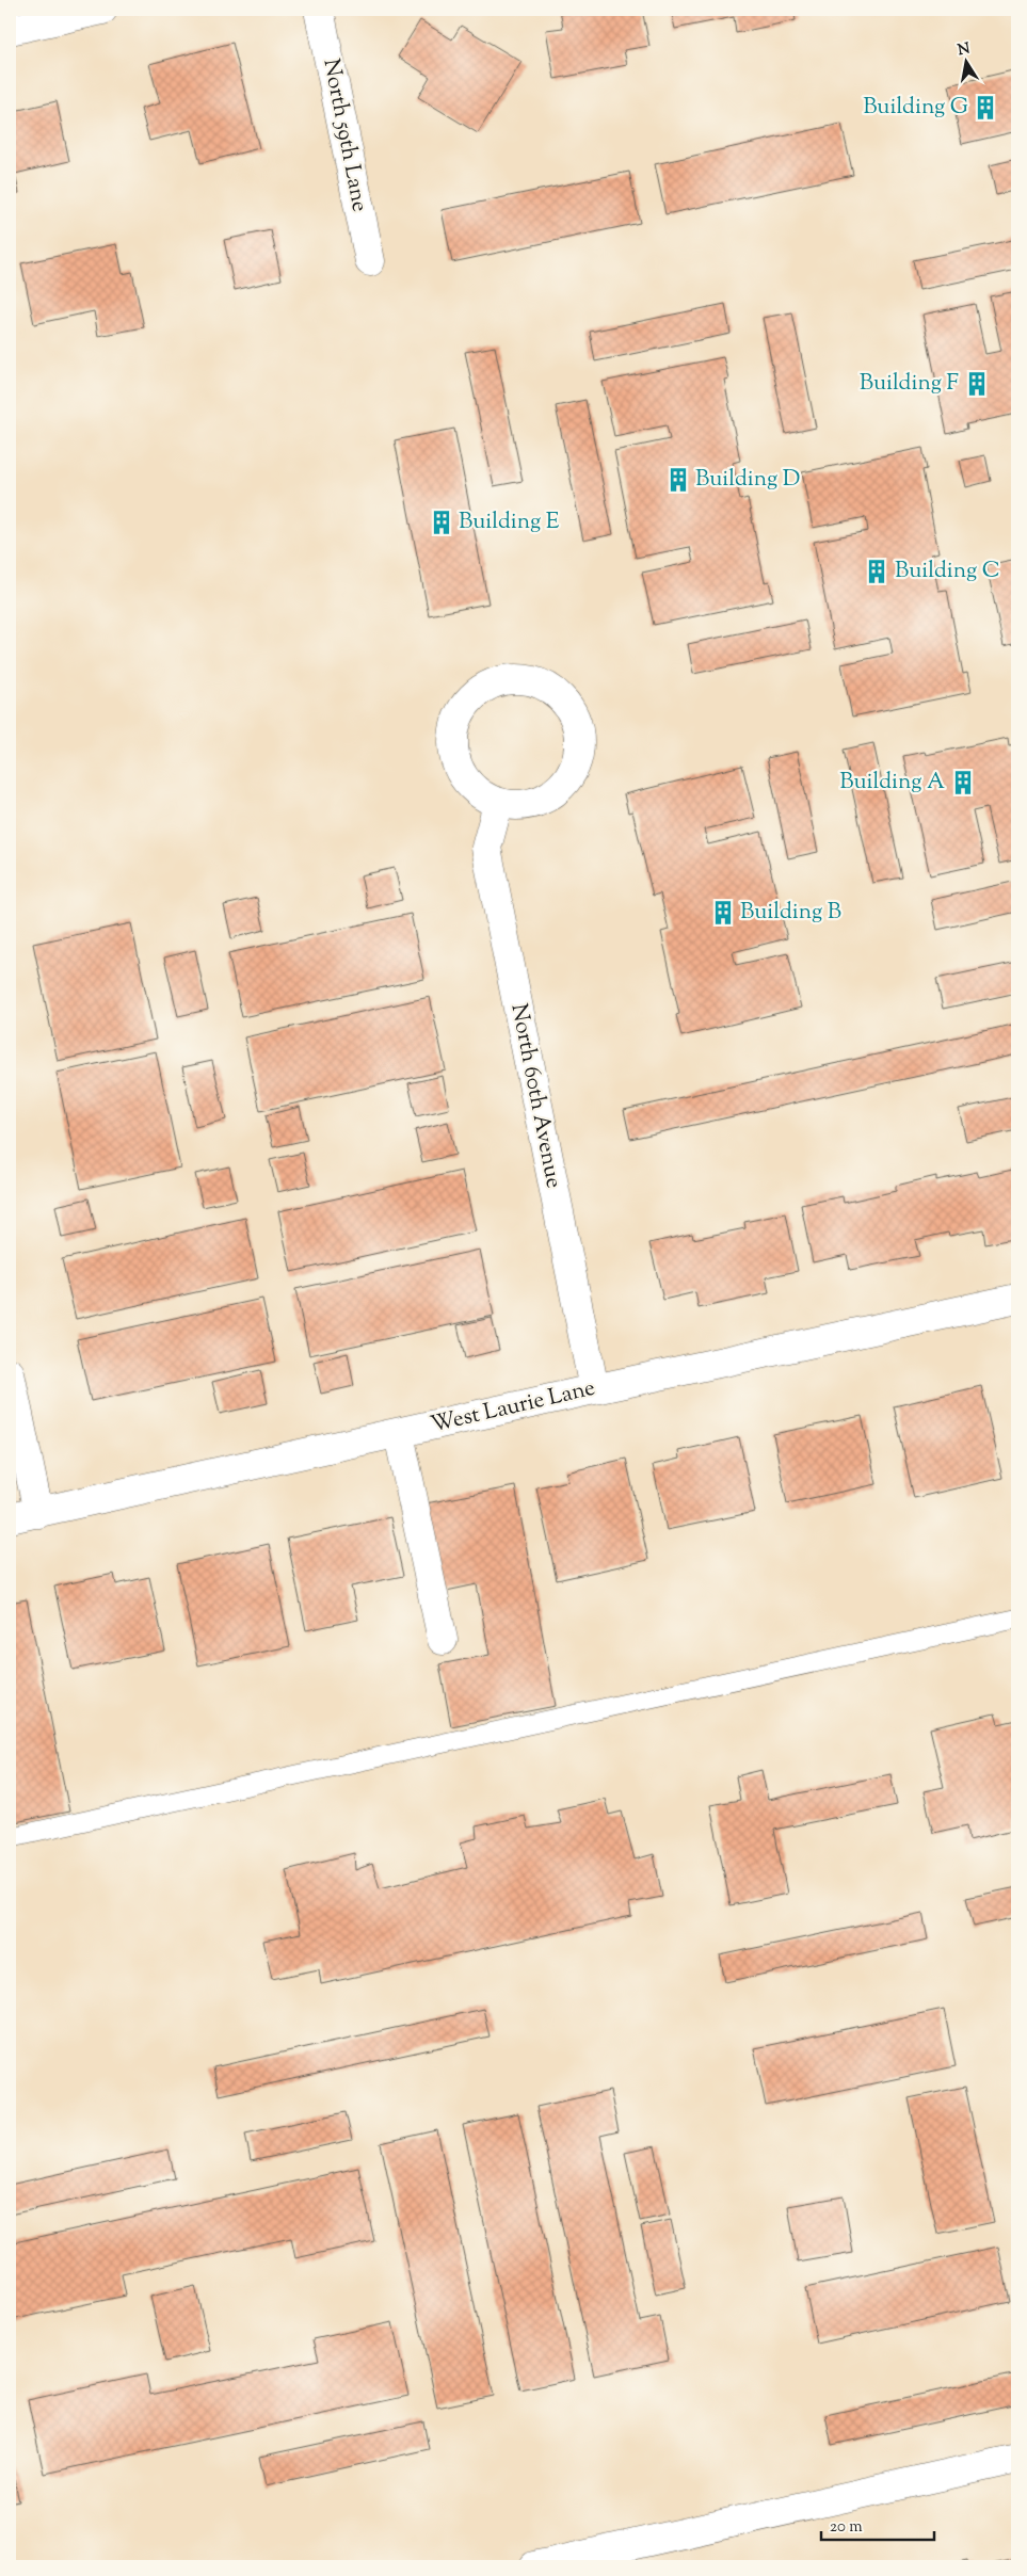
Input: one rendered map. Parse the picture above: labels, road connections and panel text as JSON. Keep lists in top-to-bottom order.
{
  "streets": {
    "street": ["North 59th Lane", "North 60th Avenue", "West Laurie Lane"]
  },
  "crossings": [
    ["North 60th Avenue", "West Laurie Lane"]
  ],
  "places": {
    "building": [
      "Building G",
      "Building F",
      "Building D",
      "Building E",
      "Building C",
      "Building A",
      "Building B"
    ]
  },
  "scale_bar": "20 m",
  "north": "top"
}
